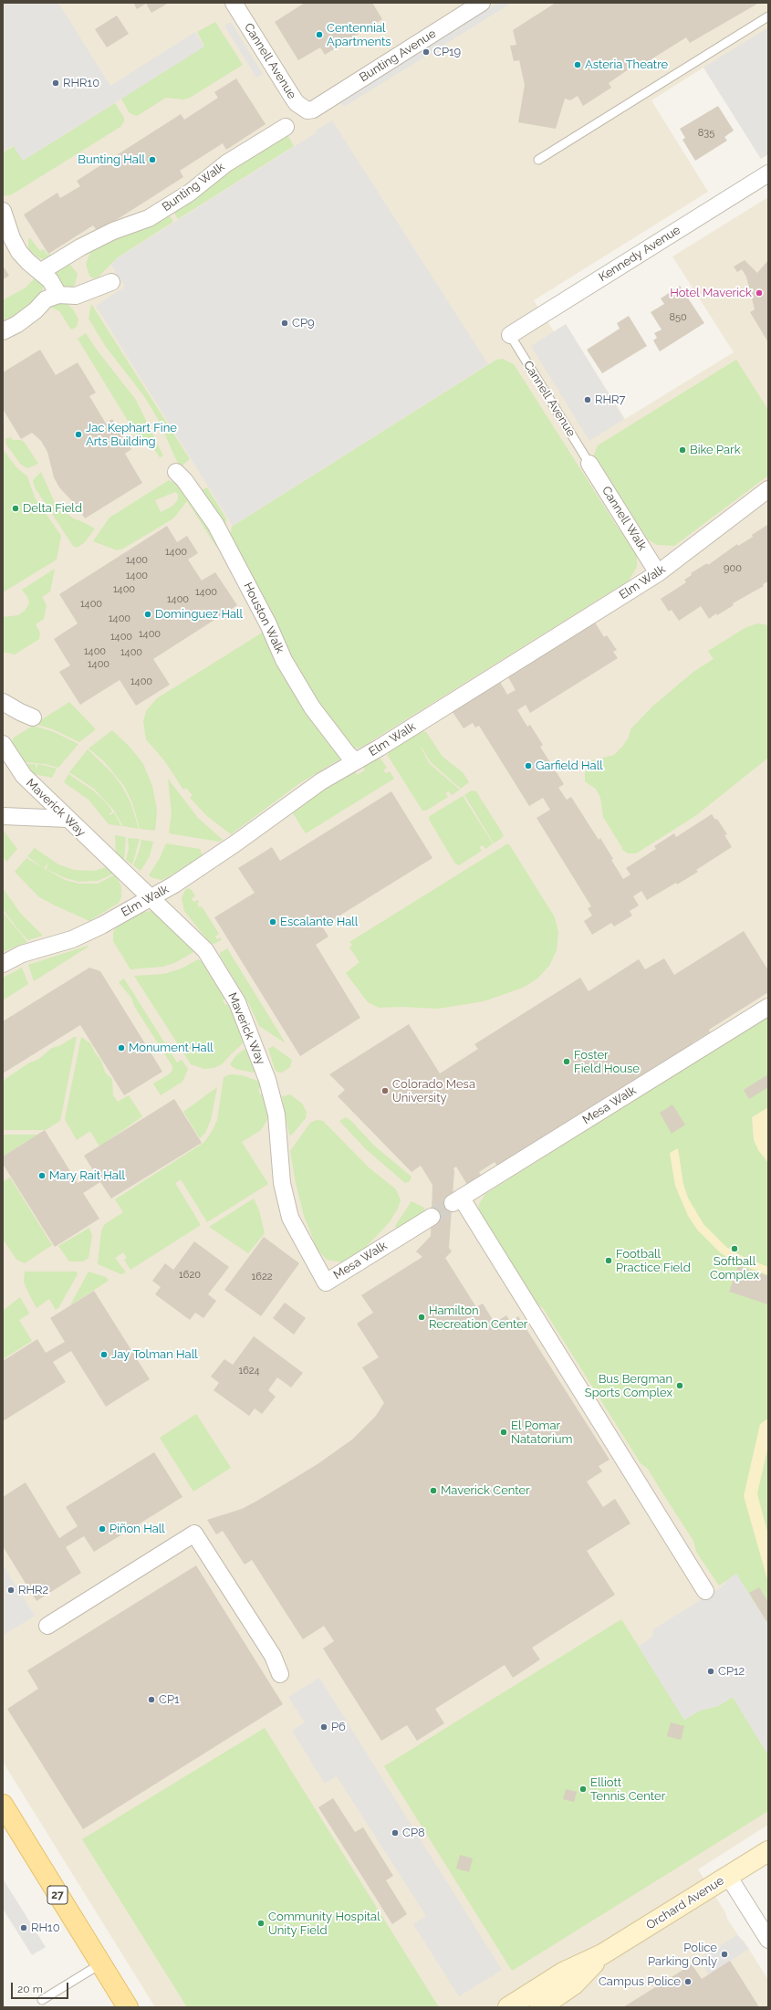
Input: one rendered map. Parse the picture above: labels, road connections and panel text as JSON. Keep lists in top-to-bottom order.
{
  "streets": {
    "main road": ["27"],
    "street": [
      "Bunting Avenue",
      "Cannell Avenue",
      "Bunting Walk",
      "Kennedy Avenue",
      "Cannell Walk",
      "Elm Walk",
      "Houston Walk",
      "Maverick Way",
      "Mesa Walk",
      "Orchard Avenue"
    ]
  },
  "crossings": [
    ["Bunting Avenue", "Cannell Avenue"],
    ["Cannell Avenue", "Kennedy Avenue"],
    ["Cannell Avenue", "Cannell Walk"],
    ["Cannell Walk", "Elm Walk"],
    ["Elm Walk", "Houston Walk"],
    ["Elm Walk", "Maverick Way"],
    ["Maverick Way", "Mesa Walk"]
  ],
  "places": [
    "Centennial Apartments",
    "CP19",
    "Asteria Theatre",
    "RHR10",
    "Bunting Hall",
    "Hotel Maverick",
    "CP9",
    "RHR7",
    "Jac Kephart Fine Arts Building",
    "Bike Park",
    "Delta Field",
    "Dominguez Hall",
    "Garfield Hall",
    "Escalante Hall",
    "Monument Hall",
    "Foster Field House",
    "Colorado Mesa University",
    "Mary Rait Hall",
    "Softball Complex",
    "Football Practice Field",
    "Hamilton Recreation Center",
    "Jay Tolman Hall",
    "Bus Bergman Sports Complex",
    "El Pomar Natatorium",
    "Maverick Center",
    "Piñon Hall",
    "RHR2",
    "CP12",
    "CP1",
    "P6",
    "Elliott Tennis Center",
    "CP8",
    "Community Hospital Unity Field",
    "RH10",
    "Police Parking Only",
    "Campus Police"
  ],
  "house_numbers": [
    "835",
    "850",
    "1400",
    "1400",
    "900",
    "1400",
    "1400",
    "1400",
    "1400",
    "1400",
    "1400",
    "1400",
    "1400",
    "1400",
    "1400",
    "1400",
    "1400",
    "1620",
    "1622",
    "1624"
  ],
  "scale_bar": "20 m"
}
